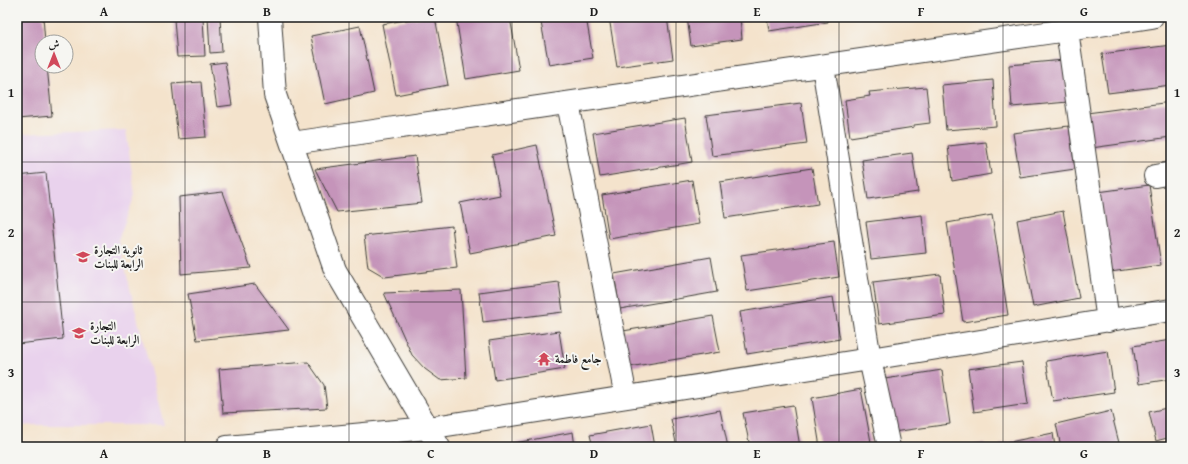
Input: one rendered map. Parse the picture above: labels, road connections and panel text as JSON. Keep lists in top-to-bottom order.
{
  "places": {
    "school or university": ["ثانوية التجارة الرابعة للبنات", "التجارة الرابعة للبنات"],
    "temple": ["جامع فاطمة"]
  },
  "north": "top",
  "grid": {
    "columns": [
      "A",
      "B",
      "C",
      "D",
      "E",
      "F",
      "G"
    ],
    "rows": ["1", "2", "3"]
  }
}
